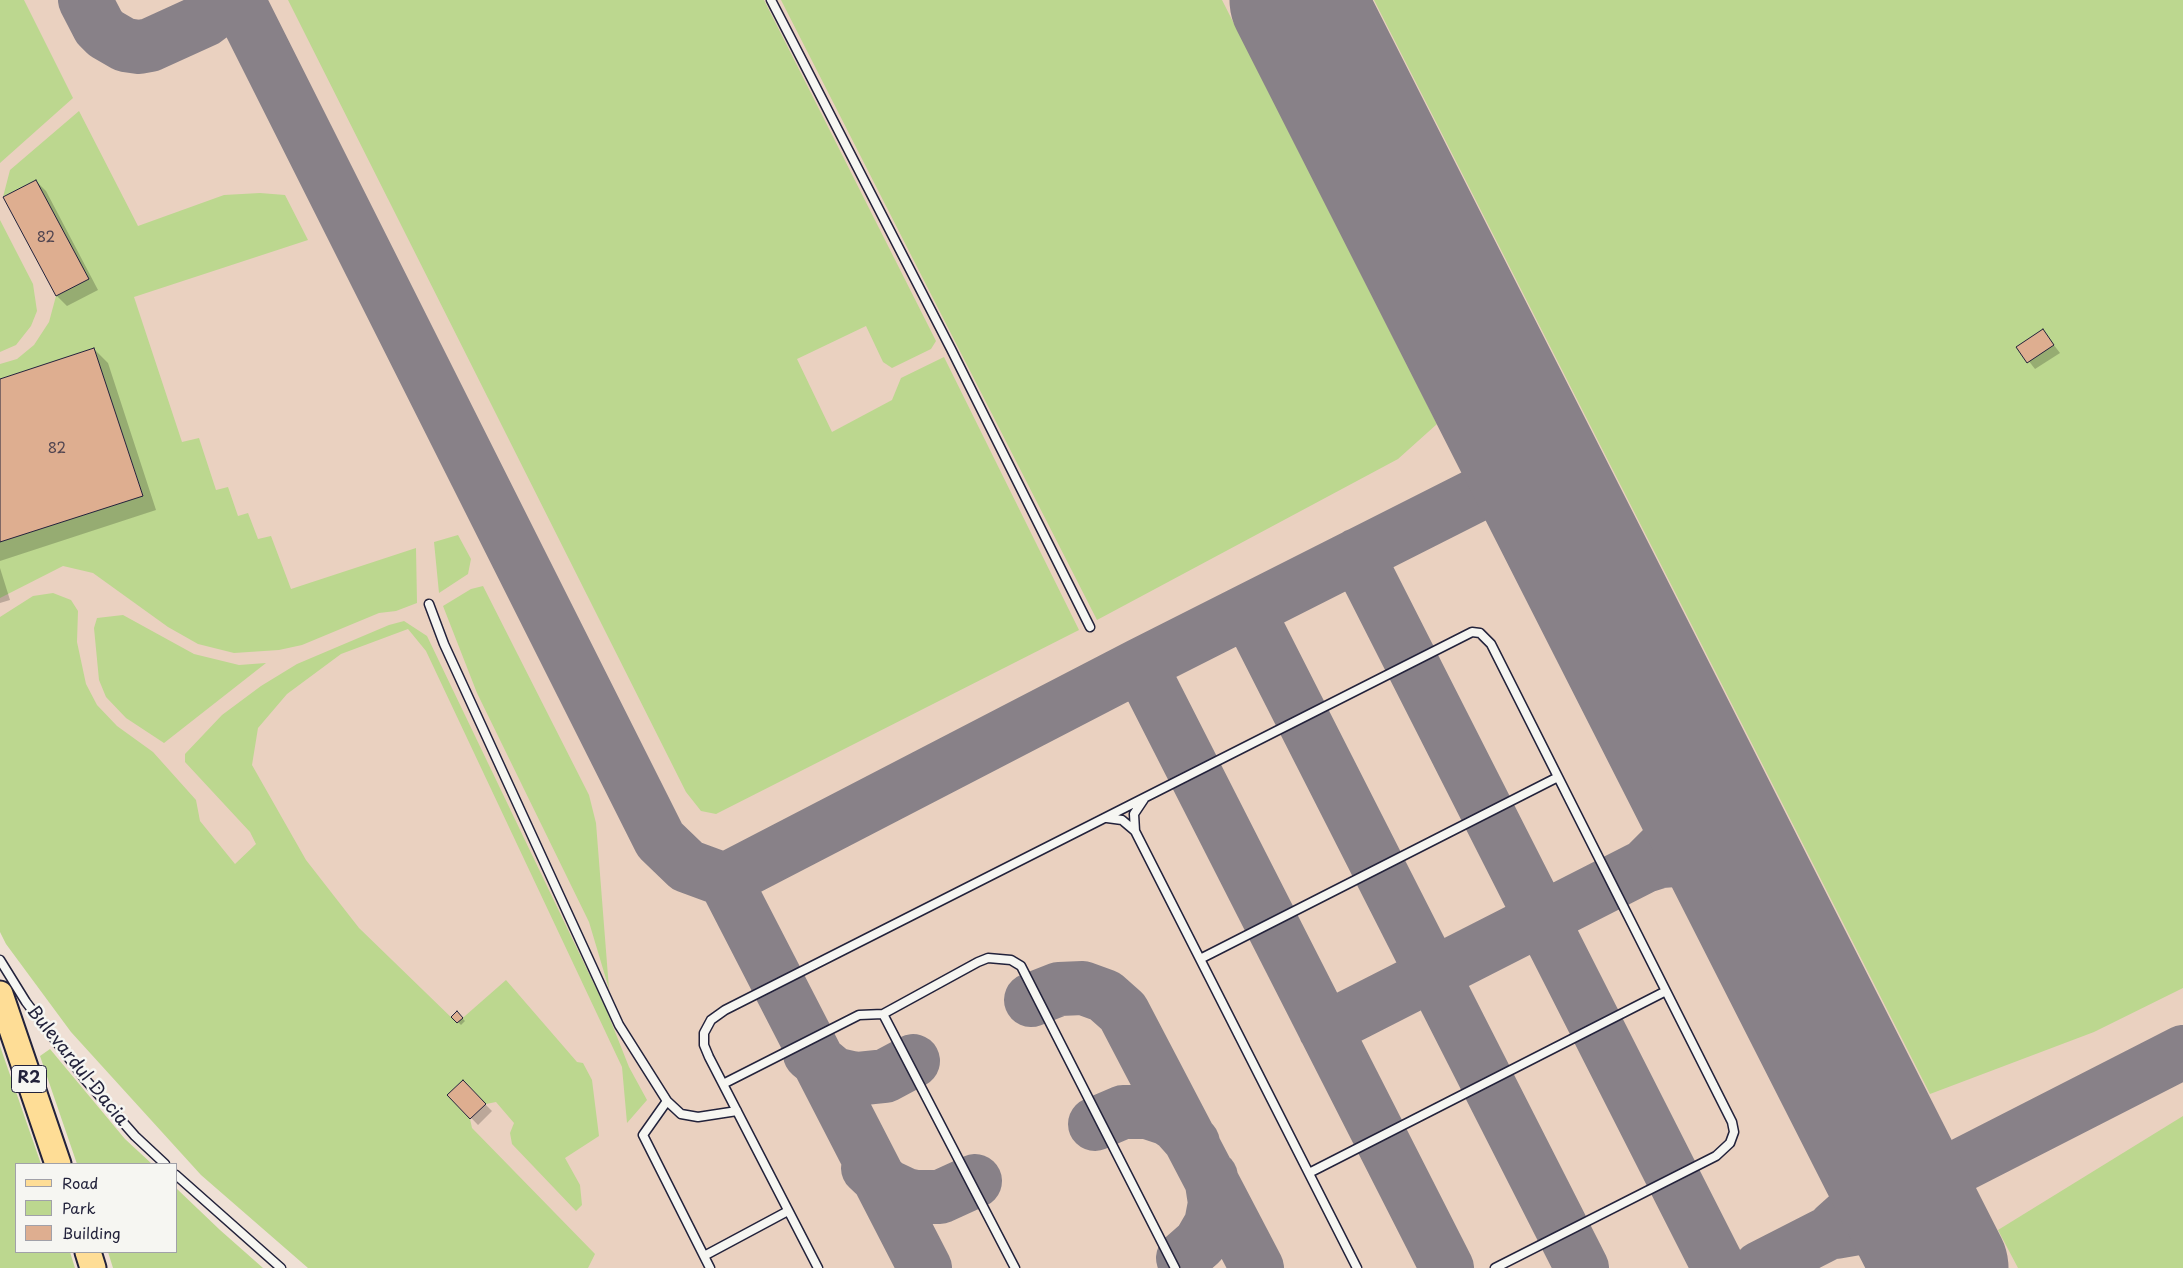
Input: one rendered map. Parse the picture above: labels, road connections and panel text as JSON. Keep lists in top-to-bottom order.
{
  "streets": {
    "main road": ["Bulevardul Dacia", "R2"]
  },
  "house_numbers": ["82", "82"],
  "legend": ["Road", "Park", "Building"]
}
